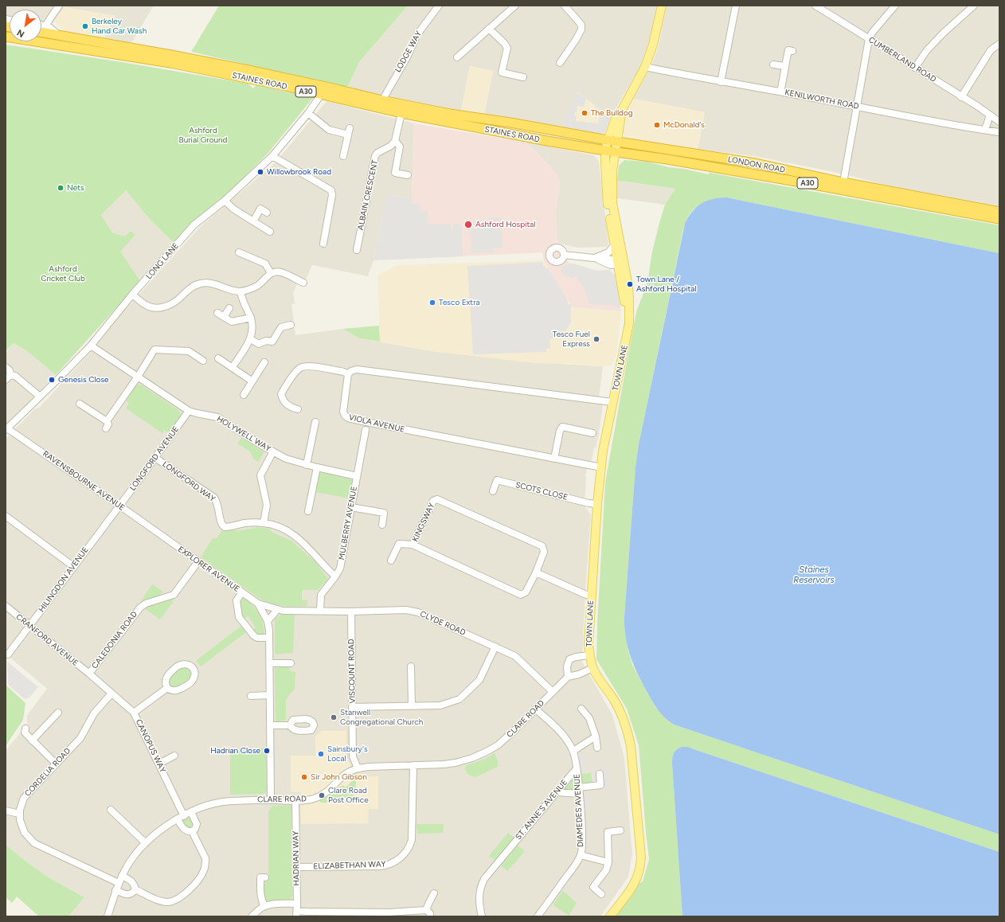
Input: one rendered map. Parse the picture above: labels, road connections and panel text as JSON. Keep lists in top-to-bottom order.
{
  "streets": {
    "highway": ["STAINES ROAD", "A30", "LONDON ROAD"],
    "main road": ["TOWN LANE"],
    "street": [
      "LODGE WAY",
      "CUMBERLAND ROAD",
      "KENILWORTH ROAD",
      "ALBAIN CRESCENT",
      "LONG LANE",
      "VIOLA AVENUE",
      "HOLYWELL WAY",
      "LONGFORD AVENUE",
      "RAVENSBOURNE AVENUE",
      "LONGFORD WAY",
      "SCOTS CLOSE",
      "KINGSWAY",
      "MULBERRY AVENUE",
      "EXPLORER AVENUE",
      "HILINGDON AVENUE",
      "CLYDE ROAD",
      "CRANFORD AVENUE",
      "CALEDONIA ROAD",
      "VISCOUNT ROAD",
      "CLARE ROAD",
      "CANOPUS WAY",
      "CORDELIA ROAD",
      "ST. ANNE'S AVENUE",
      "DIAMEDES AVENUE",
      "HADRIAN WAY",
      "ELIZABETHAN WAY"
    ]
  },
  "crossings": [
    ["LODGE WAY", "STAINES ROAD"],
    ["STAINES ROAD", "A30"],
    ["STAINES ROAD", "LONDON ROAD"],
    ["STAINES ROAD", "LONG LANE"],
    ["STAINES ROAD", "TOWN LANE"],
    ["A30", "TOWN LANE"],
    ["KENILWORTH ROAD", "TOWN LANE"],
    ["LONDON ROAD", "TOWN LANE"],
    ["LONG LANE", "HOLYWELL WAY"],
    ["LONG LANE", "RAVENSBOURNE AVENUE"],
    ["TOWN LANE", "VIOLA AVENUE"],
    ["TOWN LANE", "SCOTS CLOSE"],
    ["TOWN LANE", "CLARE ROAD"],
    ["HOLYWELL WAY", "LONGFORD AVENUE"],
    ["HOLYWELL WAY", "MULBERRY AVENUE"],
    ["LONGFORD AVENUE", "RAVENSBOURNE AVENUE"],
    ["LONGFORD AVENUE", "LONGFORD WAY"],
    ["LONGFORD AVENUE", "HILINGDON AVENUE"],
    ["RAVENSBOURNE AVENUE", "EXPLORER AVENUE"],
    ["RAVENSBOURNE AVENUE", "HILINGDON AVENUE"],
    ["LONGFORD WAY", "MULBERRY AVENUE"],
    ["MULBERRY AVENUE", "CLYDE ROAD"],
    ["EXPLORER AVENUE", "CLYDE ROAD"],
    ["EXPLORER AVENUE", "CALEDONIA ROAD"],
    ["HILINGDON AVENUE", "CRANFORD AVENUE"],
    ["CLYDE ROAD", "VISCOUNT ROAD"],
    ["CLYDE ROAD", "CLARE ROAD"],
    ["CRANFORD AVENUE", "CALEDONIA ROAD"],
    ["CRANFORD AVENUE", "CANOPUS WAY"],
    ["CALEDONIA ROAD", "CANOPUS WAY"],
    ["VISCOUNT ROAD", "CLARE ROAD"],
    ["CLARE ROAD", "CANOPUS WAY"],
    ["CLARE ROAD", "HADRIAN WAY"],
    ["CLARE ROAD", "ELIZABETHAN WAY"],
    ["CANOPUS WAY", "CORDELIA ROAD"],
    ["ST. ANNE'S AVENUE", "DIAMEDES AVENUE"],
    ["HADRIAN WAY", "ELIZABETHAN WAY"]
  ],
  "water": ["Staines Reservoirs"],
  "parks": ["Ashford Burial Ground", "Ashford Cricket Club"],
  "places": [
    "Berkeley Hand Car Wash",
    "The Bulldog",
    "McDonald's",
    "Willowbrook Road",
    "Nets",
    "Ashford Hospital",
    "Town Lane / Ashford Hospital",
    "Tesco Extra",
    "Tesco Fuel Express",
    "Genesis Close",
    "Stanwell Congregational Church",
    "Hadrian Close",
    "Sainsbury's Local",
    "Sir John Gibson",
    "Clare Road Post Office"
  ],
  "north": "bottom left"
}
